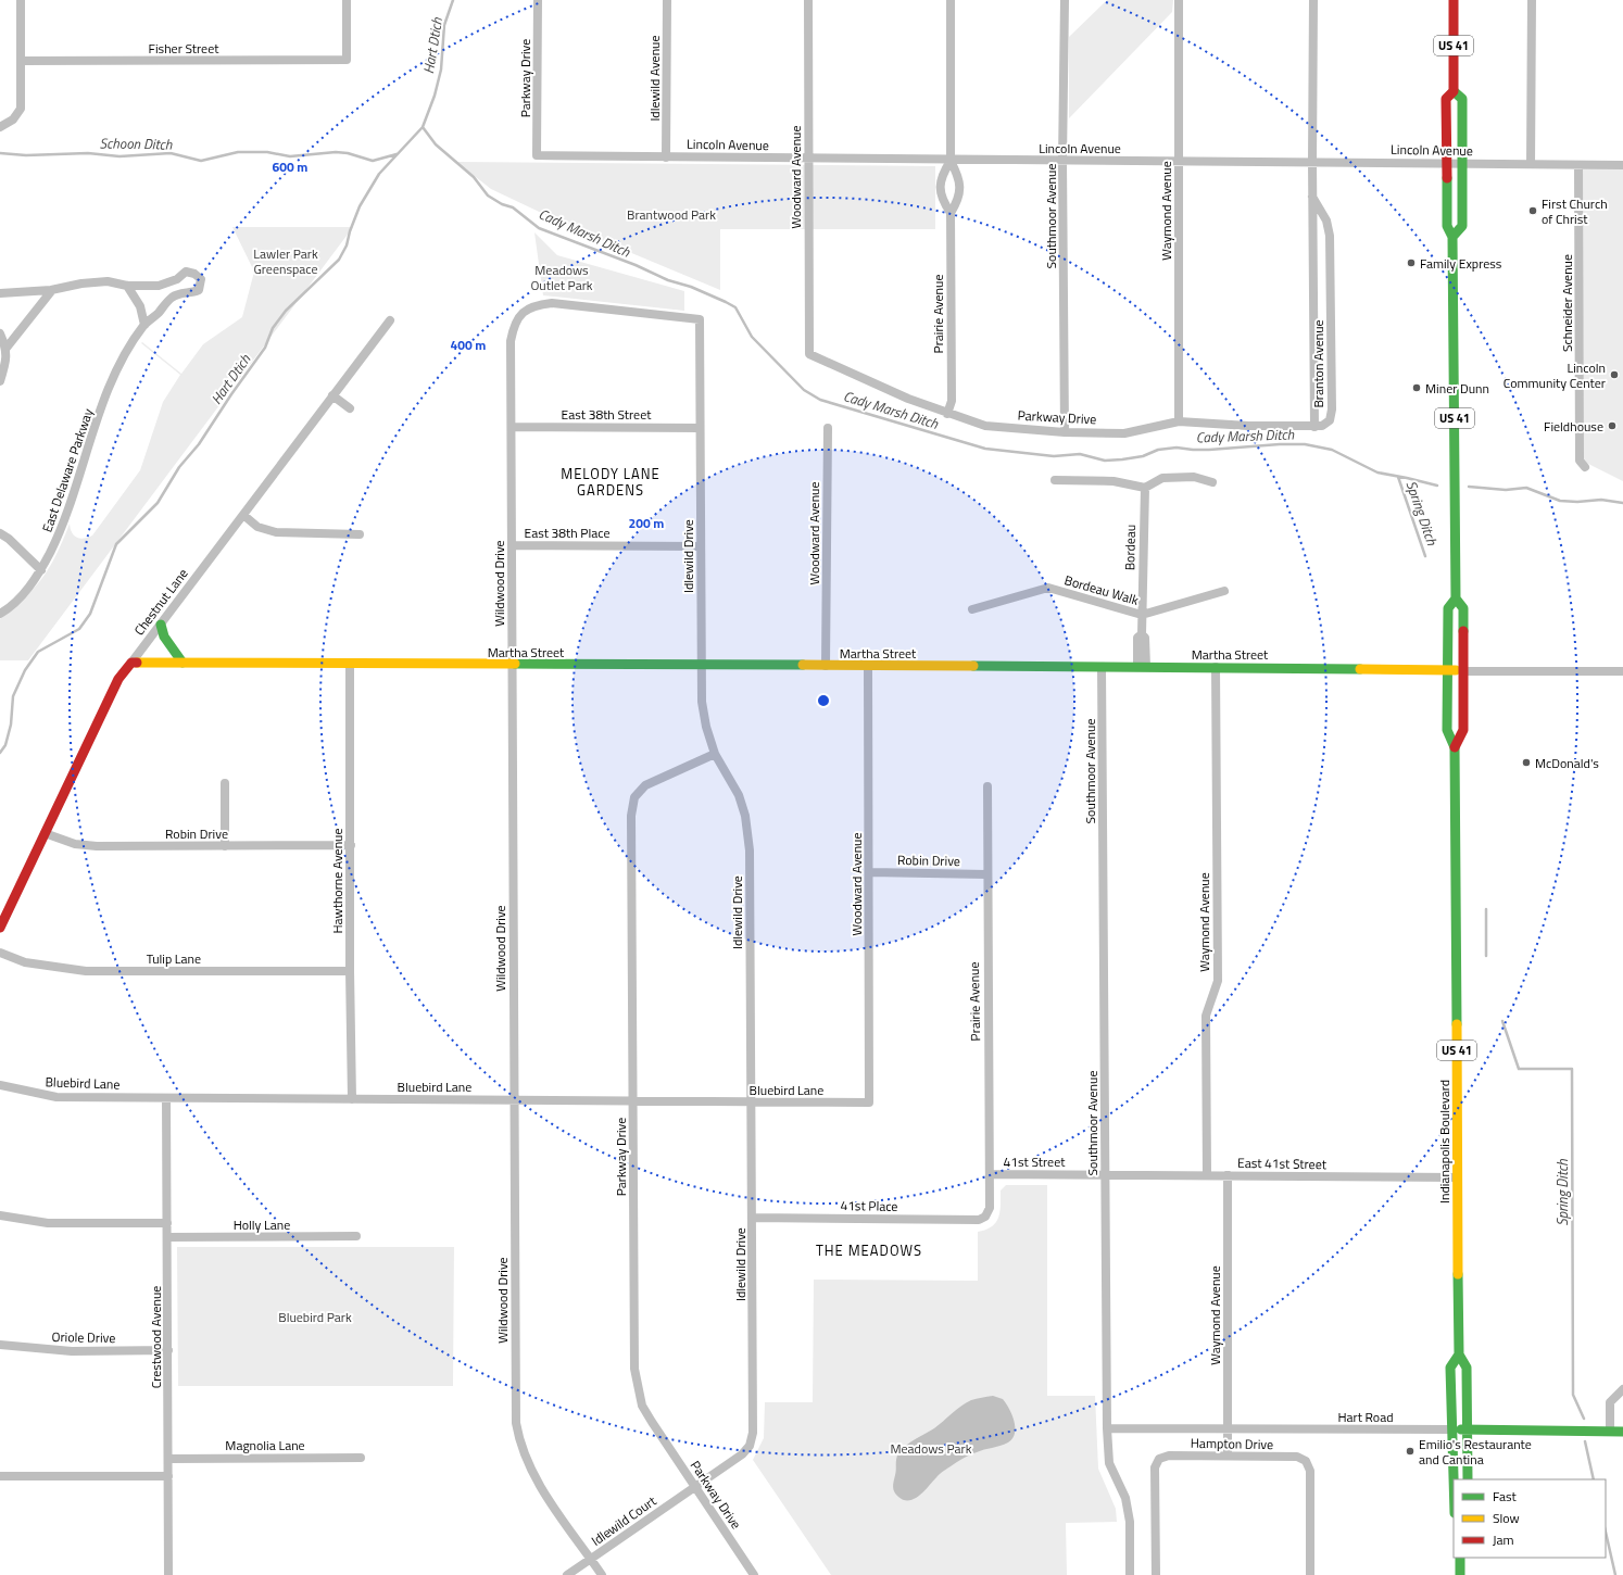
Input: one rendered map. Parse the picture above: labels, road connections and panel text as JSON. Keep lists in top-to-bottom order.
{
  "streets": {
    "main road": [
      "US 41",
      "Chestnut Lane",
      "Martha Street",
      "Indianapolis Boulevard",
      "Hart Road"
    ],
    "street": [
      "Fisher Street",
      "Parkway Drive",
      "Idlewild Avenue",
      "Lincoln Avenue",
      "Woodward Avenue",
      "Waymond Avenue",
      "Southmoor Avenue",
      "Schneider Avenue",
      "Prairie Avenue",
      "Branton Avenue",
      "East 38th Street",
      "East Delaware Parkway",
      "East 38th Place",
      "Bordeau",
      "Idlewild Drive",
      "Wildwood Drive",
      "Bordeau Walk",
      "Robin Drive",
      "Hawthorne Avenue",
      "Tulip Lane",
      "Bluebird Lane",
      "41st Street",
      "East 41st Street",
      "41st Place",
      "Holly Lane",
      "Oriole Drive",
      "Crestwood Avenue",
      "Hampton Drive",
      "Magnolia Lane",
      "Idlewild Court"
    ]
  },
  "crossings": [
    ["Parkway Drive", "Lincoln Avenue"],
    ["Parkway Drive", "Woodward Avenue"],
    ["Parkway Drive", "Waymond Avenue"],
    ["Parkway Drive", "Southmoor Avenue"],
    ["Parkway Drive", "Prairie Avenue"],
    ["Parkway Drive", "Branton Avenue"],
    ["Parkway Drive", "Idlewild Drive"],
    ["Parkway Drive", "Bluebird Lane"],
    ["Parkway Drive", "Idlewild Court"],
    ["Idlewild Avenue", "Lincoln Avenue"],
    ["Lincoln Avenue", "Woodward Avenue"],
    ["Lincoln Avenue", "Waymond Avenue"],
    ["Lincoln Avenue", "Southmoor Avenue"],
    ["Lincoln Avenue", "Schneider Avenue"],
    ["Lincoln Avenue", "Prairie Avenue"],
    ["Lincoln Avenue", "Branton Avenue"],
    ["Lincoln Avenue", "Indianapolis Boulevard"],
    ["Woodward Avenue", "Martha Street"],
    ["Woodward Avenue", "Robin Drive"],
    ["Woodward Avenue", "Bluebird Lane"],
    ["Waymond Avenue", "Martha Street"],
    ["Waymond Avenue", "East 41st Street"],
    ["Waymond Avenue", "Hart Road"],
    ["Waymond Avenue", "Hampton Drive"],
    ["Southmoor Avenue", "Martha Street"],
    ["Southmoor Avenue", "41st Street"],
    ["Southmoor Avenue", "East 41st Street"],
    ["Southmoor Avenue", "Hart Road"],
    ["Prairie Avenue", "Robin Drive"],
    ["Prairie Avenue", "41st Street"],
    ["Prairie Avenue", "41st Place"],
    ["East 38th Street", "Idlewild Drive"],
    ["East 38th Street", "Wildwood Drive"],
    ["East 38th Place", "Idlewild Drive"],
    ["East 38th Place", "Wildwood Drive"],
    ["Bordeau", "Bordeau Walk"],
    ["Bordeau", "Martha Street"],
    ["Idlewild Drive", "Wildwood Drive"],
    ["Idlewild Drive", "Martha Street"],
    ["Idlewild Drive", "Bluebird Lane"],
    ["Idlewild Drive", "41st Place"],
    ["Idlewild Drive", "Idlewild Court"],
    ["Wildwood Drive", "Martha Street"],
    ["Wildwood Drive", "Bluebird Lane"],
    ["Wildwood Drive", "Idlewild Court"],
    ["Chestnut Lane", "Martha Street"],
    ["Chestnut Lane", "Robin Drive"],
    ["Martha Street", "Hawthorne Avenue"],
    ["Martha Street", "Indianapolis Boulevard"],
    ["Robin Drive", "Hawthorne Avenue"],
    ["Hawthorne Avenue", "Tulip Lane"],
    ["Hawthorne Avenue", "Bluebird Lane"],
    ["Bluebird Lane", "Crestwood Avenue"],
    ["Indianapolis Boulevard", "East 41st Street"],
    ["Indianapolis Boulevard", "Hart Road"],
    ["41st Street", "East 41st Street"],
    ["Holly Lane", "Crestwood Avenue"],
    ["Oriole Drive", "Crestwood Avenue"],
    ["Crestwood Avenue", "Magnolia Lane"]
  ],
  "districts": ["MELODY LANE GARDENS", "THE MEADOWS"],
  "water": [
    "Hart Dtich",
    "Schoon Ditch",
    "Cady Marsh Ditch",
    "Spring Ditch"
  ],
  "parks": [
    "Brantwood Park",
    "Lawler Park Greenspace",
    "Meadows Outlet Park",
    "Bluebird Park",
    "Meadows Park"
  ],
  "places": [
    "First Church of Christ",
    "Family Express",
    "Lincoln Community Center",
    "Miner Dunn",
    "Fieldhouse",
    "McDonald's",
    "Emilio's Restaurante and Cantina"
  ],
  "legend": ["Fast", "Slow", "Jam"],
  "rings": ["600 m", "400 m", "200 m"]
}
